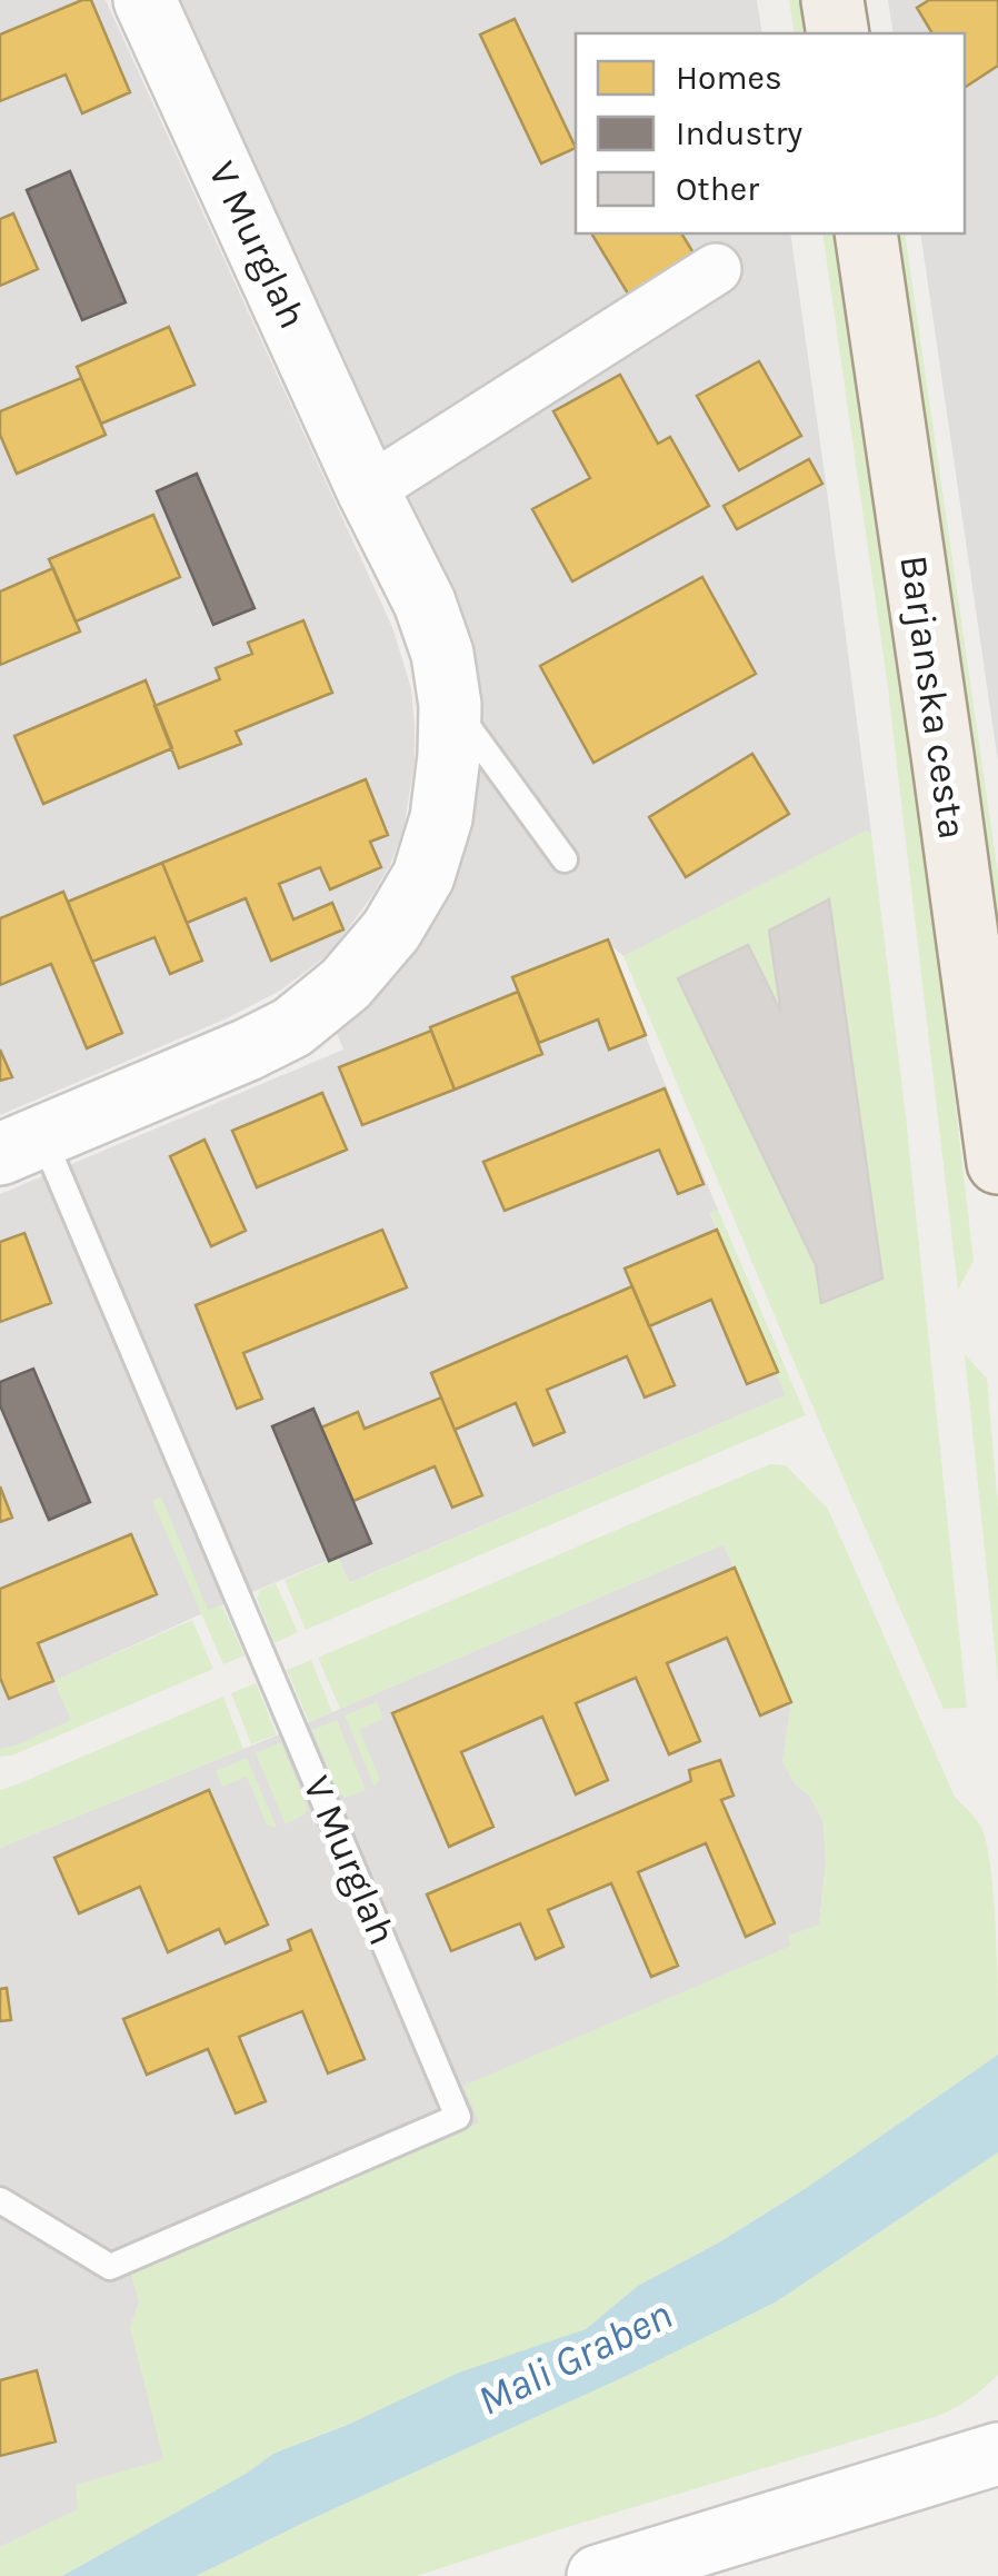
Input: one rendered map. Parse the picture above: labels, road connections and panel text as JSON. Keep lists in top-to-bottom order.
{
  "streets": {
    "main road": ["Barjanska cesta"],
    "street": ["V Murglah"]
  },
  "water": ["Mali Graben"],
  "legend": ["Homes", "Industry", "Other"]
}
